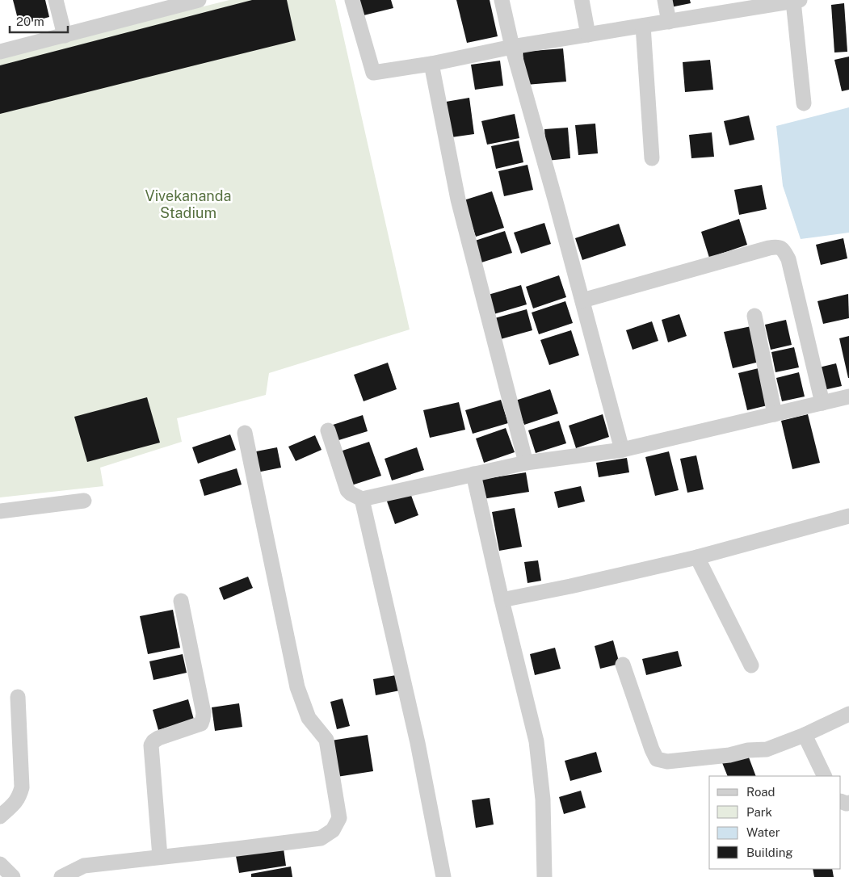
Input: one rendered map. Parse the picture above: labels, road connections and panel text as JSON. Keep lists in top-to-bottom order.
{
  "parks": ["Vivekananda Stadium"],
  "legend": [
    "Road",
    "Park",
    "Water",
    "Building"
  ],
  "scale_bar": "20 m"
}
